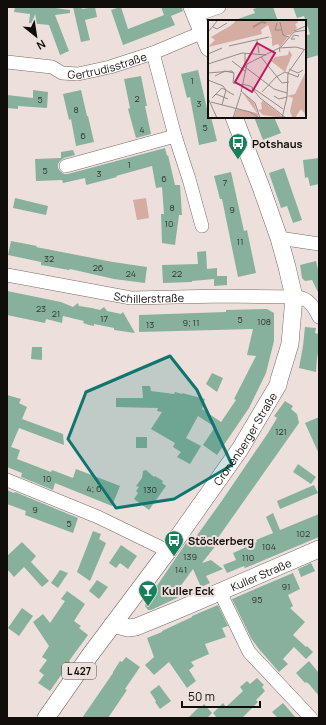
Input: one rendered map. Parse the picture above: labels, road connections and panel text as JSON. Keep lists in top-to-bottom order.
{
  "streets": {
    "main road": ["Cronenberger Straße", "Kuller Straße", "L 427"],
    "street": ["Gertrudisstraße", "Schillerstraße"]
  },
  "crossings": [
    ["Schillerstraße", "Cronenberger Straße"],
    ["Cronenberger Straße", "Kuller Straße"]
  ],
  "places": {
    "bus stop": ["Potshaus", "Stöckerberg"],
    "bar": ["Kuller Eck"]
  },
  "house_numbers": [
    "1",
    "2",
    "5",
    "3",
    "8",
    "5",
    "4",
    "6",
    "1",
    "5",
    "3",
    "6",
    "7",
    "8",
    "9",
    "10",
    "11",
    "32",
    "26",
    "24",
    "22",
    "23",
    "21",
    "17",
    "5",
    "108",
    "9; 11",
    "13",
    "121",
    "10",
    "4; 6",
    "130",
    "9",
    "5",
    "102",
    "104",
    "139",
    "110",
    "141",
    "91",
    "95"
  ],
  "scale_bar": "50 m",
  "north": "bottom right"
}
